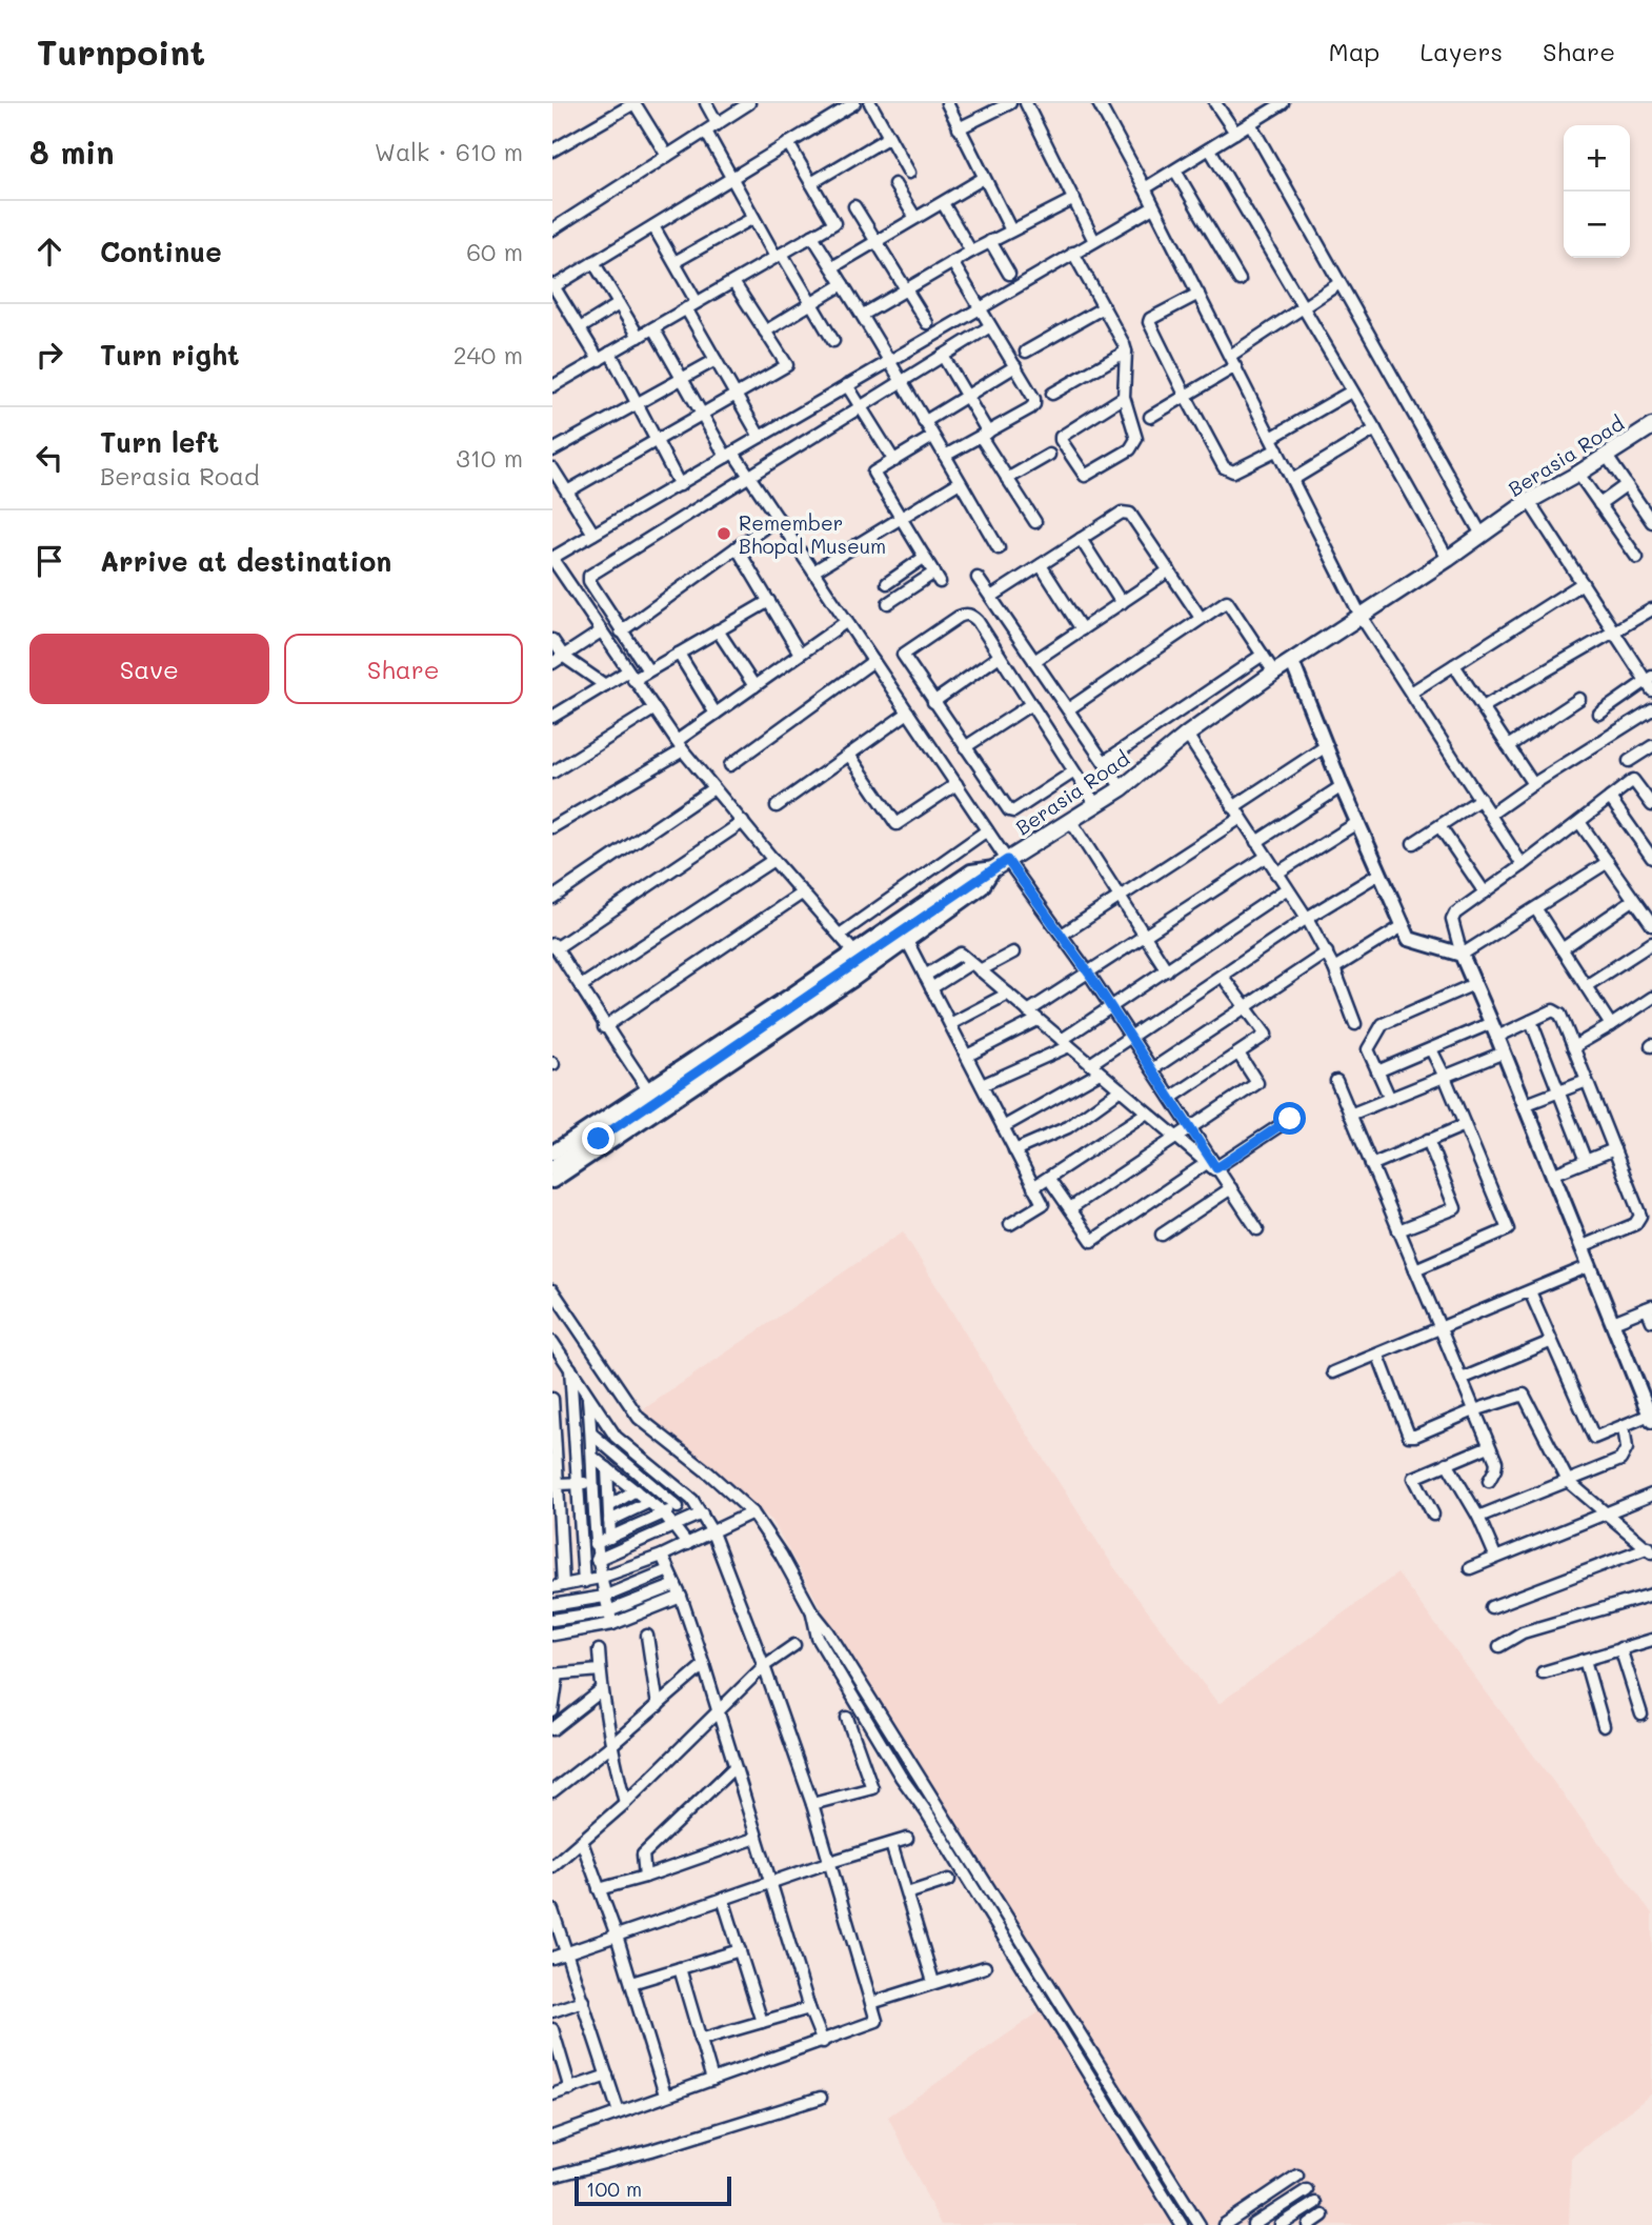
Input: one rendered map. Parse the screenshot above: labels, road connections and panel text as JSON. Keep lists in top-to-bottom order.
{
  "streets": {
    "main road": ["Berasia Road"]
  },
  "places": ["Remember Bhopal Museum"],
  "scale_bar": "100 m",
  "page": {
    "header": "Turnpoint",
    "nav": ["Map", "Layers", "Share"],
    "heading": ["8 min", "Walk · 610 m"],
    "map_buttons": ["+", "−"],
    "list": [
      ["Continue", "60 m"],
      ["Turn right", "240 m"],
      ["Turn left", "Berasia Road", "310 m"],
      "Arrive at destination"
    ],
    "buttons": ["Save", "Share"],
    "scale": "100 m"
  }
}
